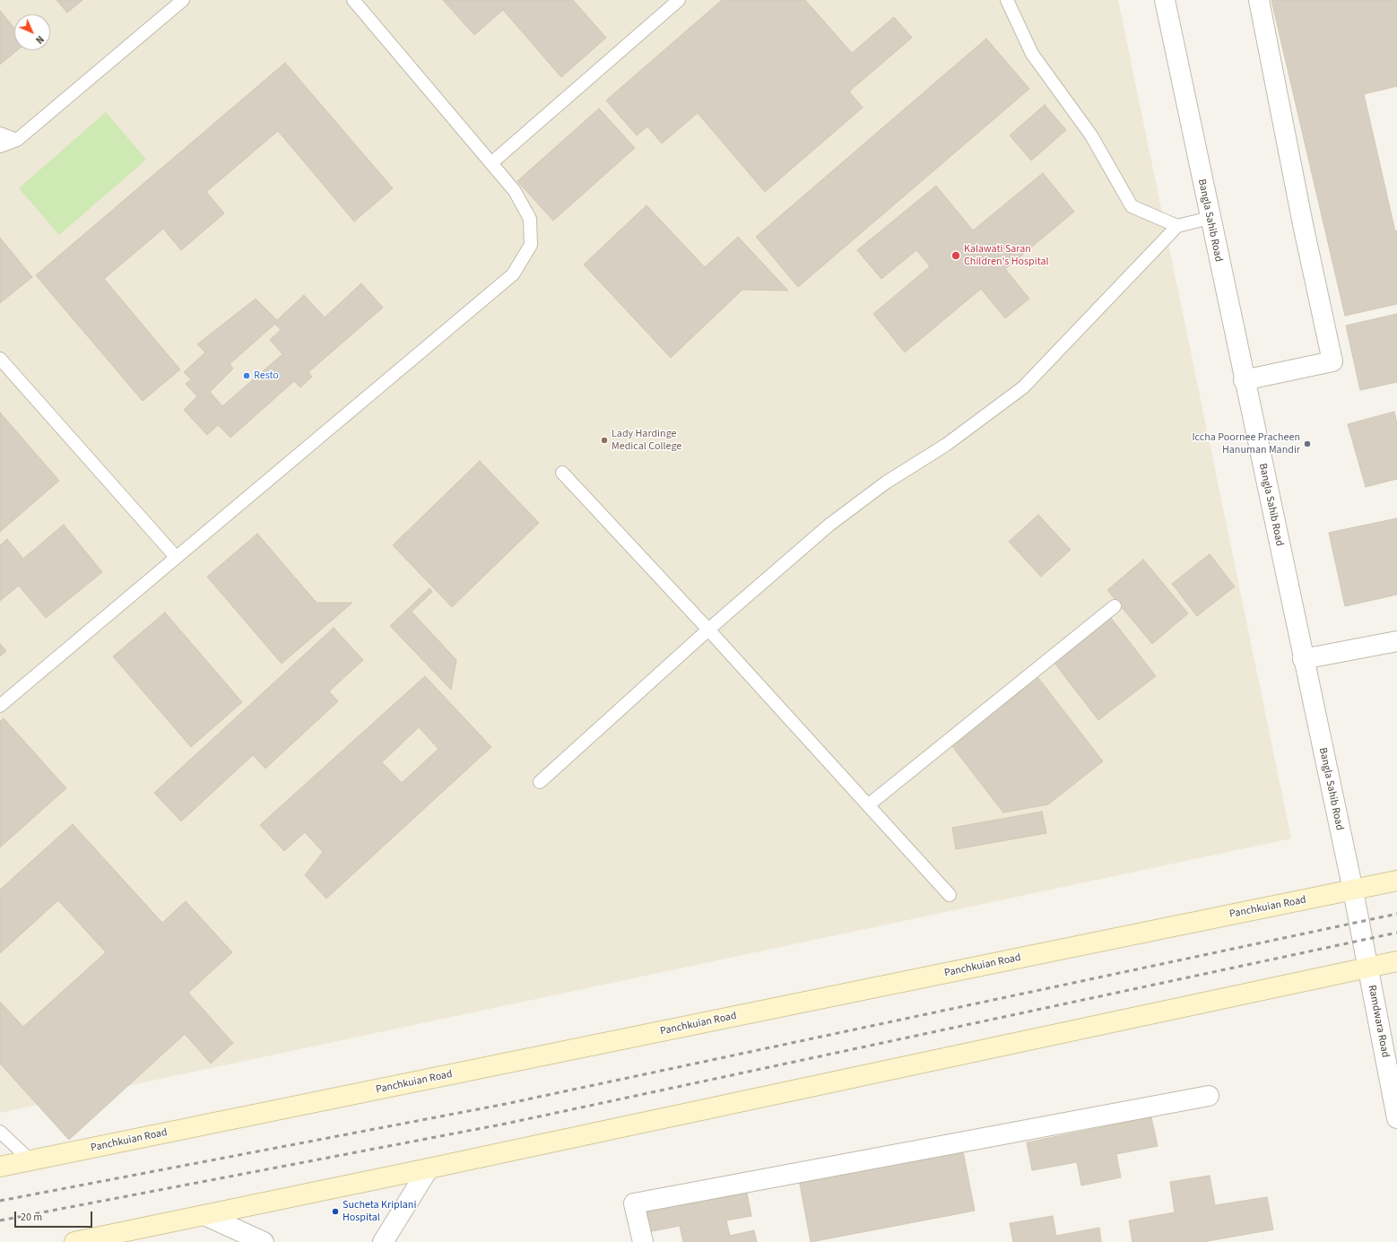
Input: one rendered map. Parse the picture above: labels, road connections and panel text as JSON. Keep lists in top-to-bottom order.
{
  "streets": {
    "main road": ["Panchkuian Road"],
    "street": ["Bangla Sahib Road", "Ramdwara Road"]
  },
  "crossings": [
    ["Bangla Sahib Road", "Panchkuian Road"],
    ["Bangla Sahib Road", "Ramdwara Road"]
  ],
  "places": [
    "Kalawati Saran Children's Hospital",
    "Resto",
    "Lady Hardinge Medical College",
    "Iccha Poornee Pracheen Hanuman Mandir",
    "Sucheta Kriplani Hospital"
  ],
  "scale_bar": "20 m",
  "north": "bottom right"
}
